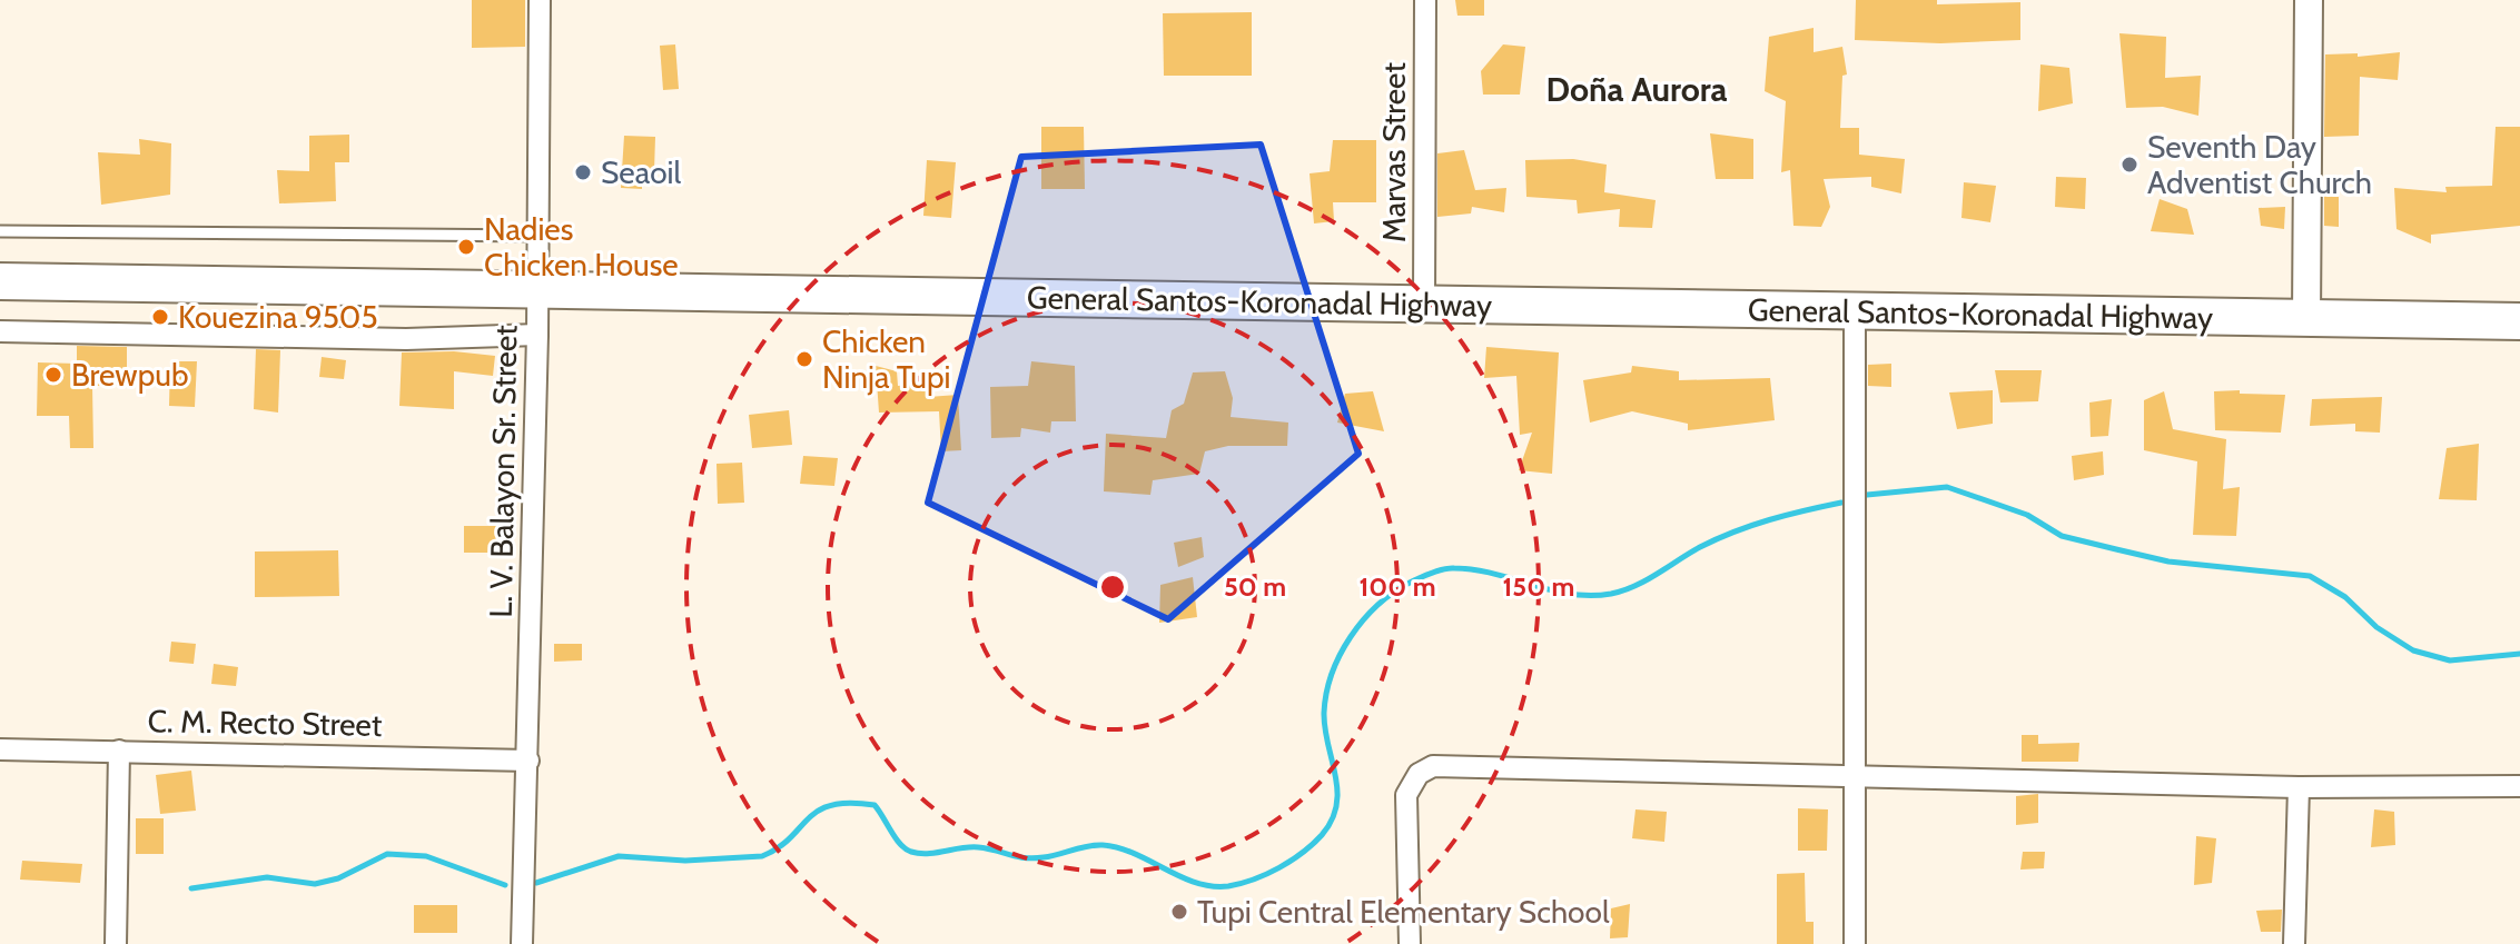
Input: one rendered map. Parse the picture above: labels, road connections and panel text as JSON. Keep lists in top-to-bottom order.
{
  "streets": {
    "highway": ["General Santos-Koronadal Highway"],
    "street": ["Marvas Street", "L. V. Balayon Sr. Street", "C. M. Recto Street"]
  },
  "crossings": [
    ["Marvas Street", "General Santos-Koronadal Highway"],
    ["General Santos-Koronadal Highway", "L. V. Balayon Sr. Street"],
    ["L. V. Balayon Sr. Street", "C. M. Recto Street"]
  ],
  "districts": ["Doña Aurora"],
  "places": [
    "Seventh Day Adventist Church",
    "Seaoil",
    "Nadies Chicken House",
    "Kouezina 9505",
    "Chicken Ninja Tupi",
    "Brewpub",
    "Tupi Central Elementary School"
  ],
  "rings": ["50 m", "100 m", "150 m"]
}
